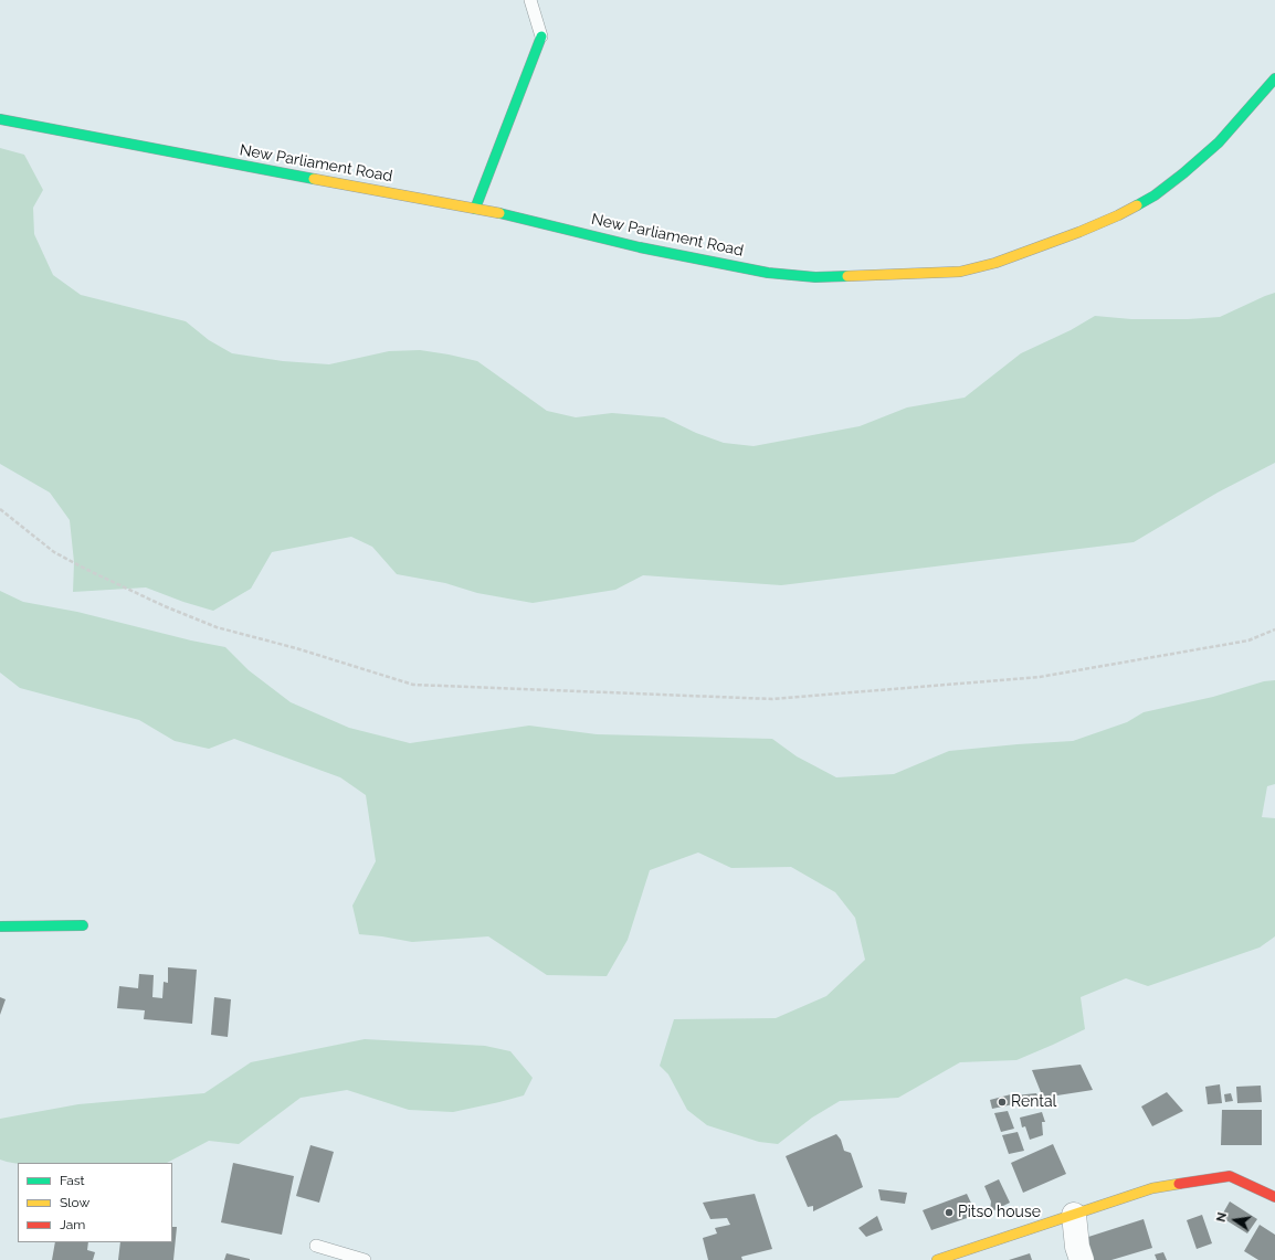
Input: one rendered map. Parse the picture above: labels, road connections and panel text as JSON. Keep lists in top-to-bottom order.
{
  "streets": {
    "street": ["New Parliament Road"]
  },
  "places": ["Rental", "Pitso house"],
  "legend": ["Fast", "Slow", "Jam"],
  "north": "left"
}
